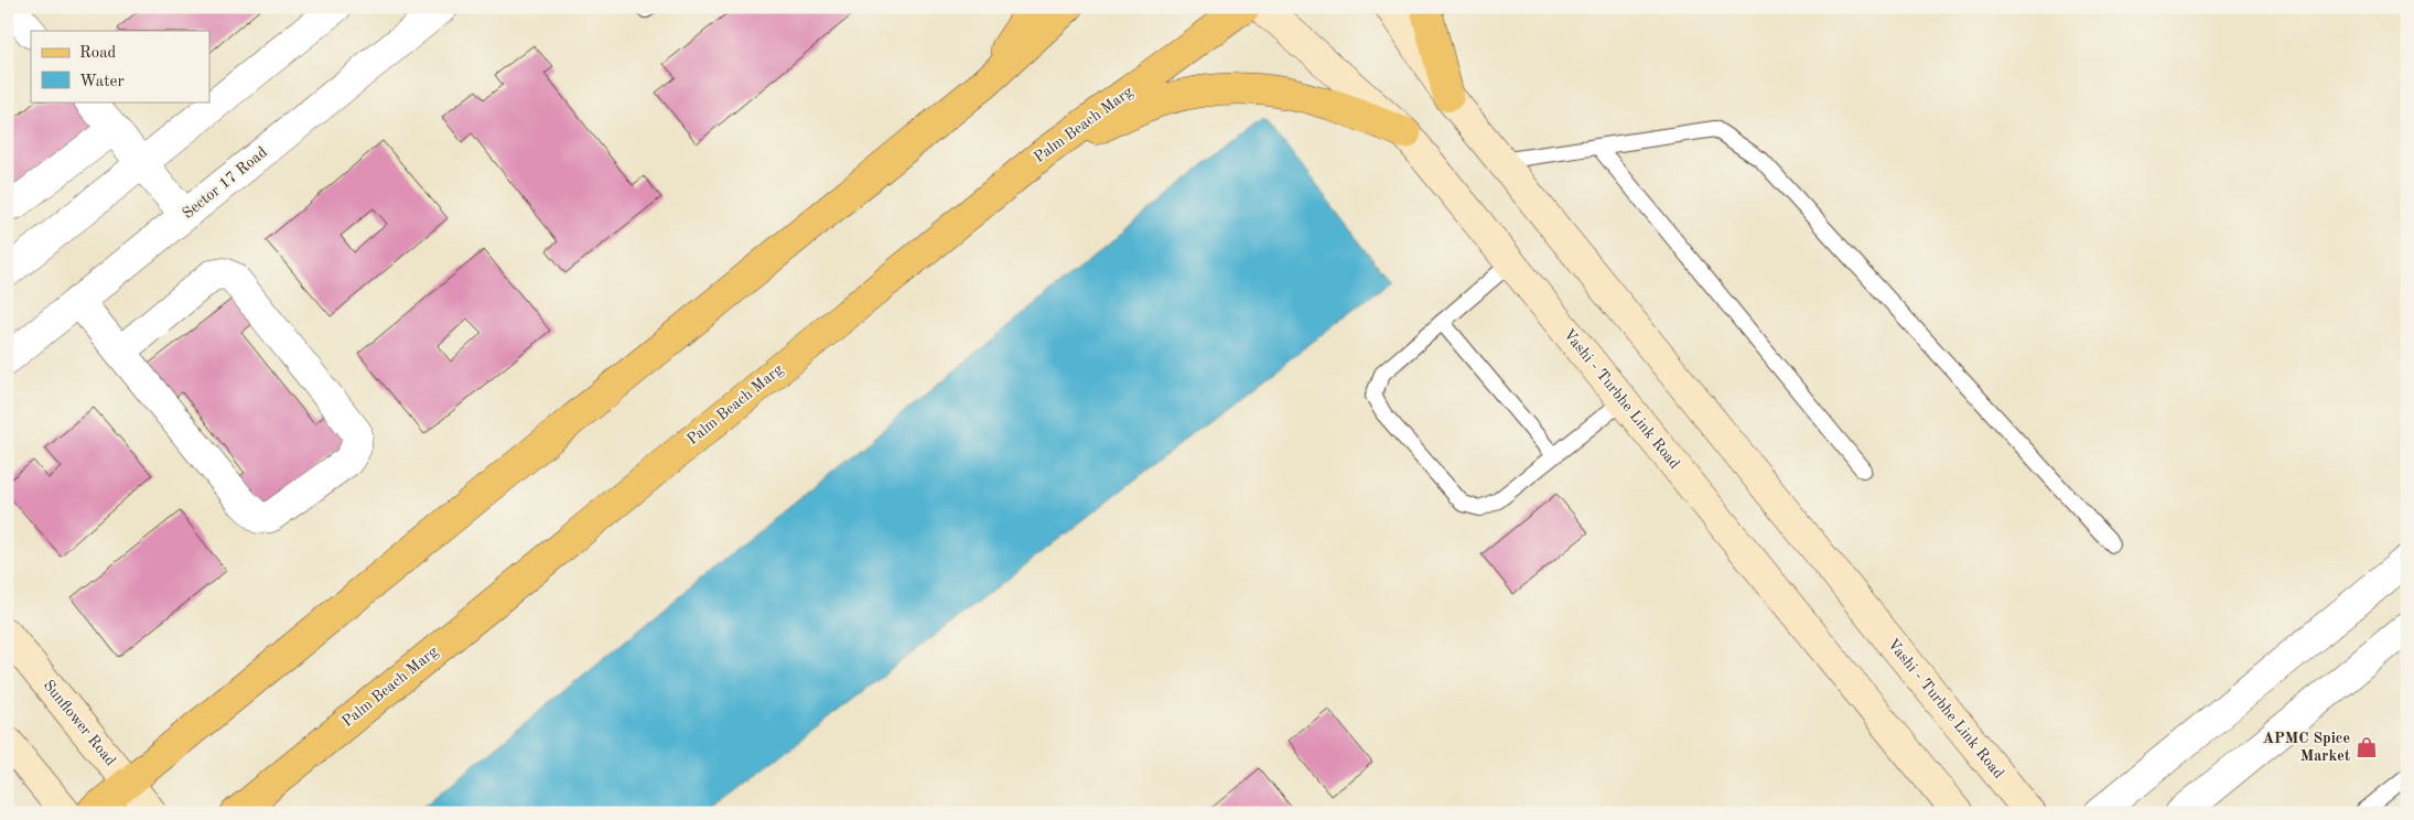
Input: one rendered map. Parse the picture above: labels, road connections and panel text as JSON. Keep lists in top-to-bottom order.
{
  "streets": {
    "main road": ["Palm Beach Marg", "Vashi - Turbhe Link Road", "Sunflower Road"],
    "street": ["Sector 17 Road"]
  },
  "places": {
    "shop": ["APMC Spice Market"]
  },
  "legend": ["Road", "Water"]
}
